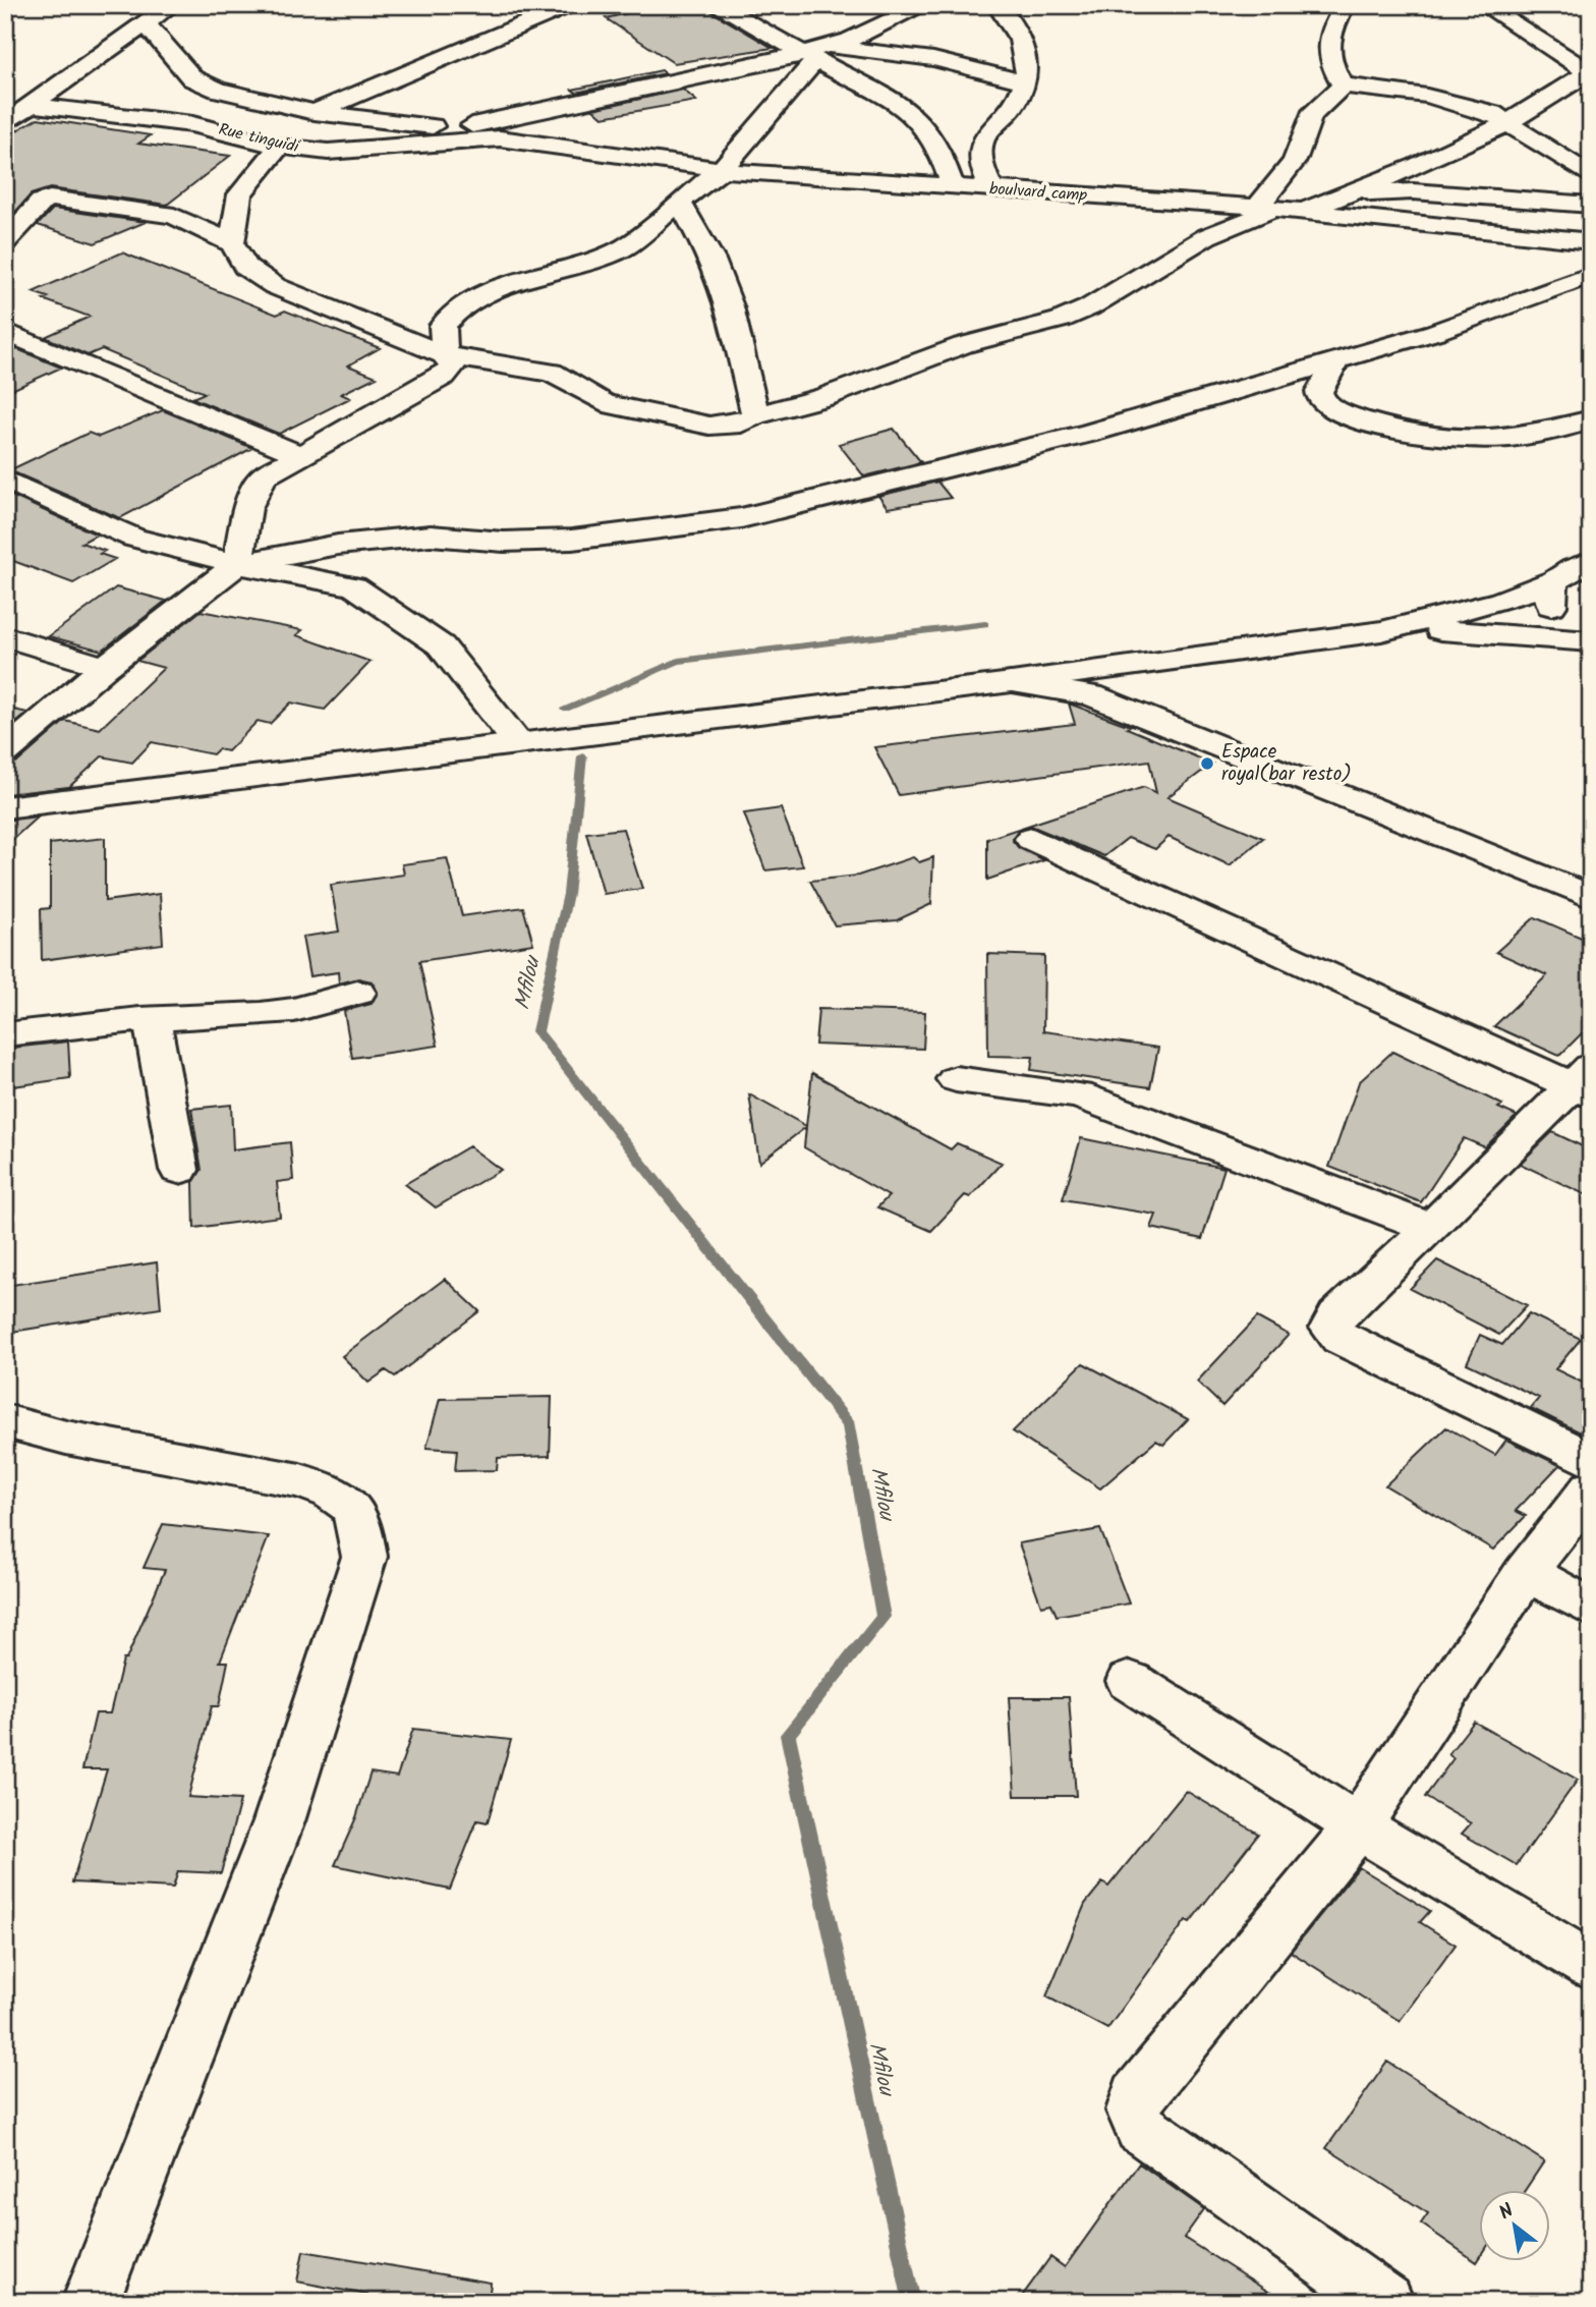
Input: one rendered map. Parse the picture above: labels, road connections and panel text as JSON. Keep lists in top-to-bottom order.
{
  "streets": {
    "street": ["Rue tinguidi", "boulvard camp"]
  },
  "crossings": [
    ["Rue tinguidi", "boulvard camp"]
  ],
  "water": ["Mfilou"],
  "places": ["Espace royal(bar resto)"],
  "north": "top left"
}
